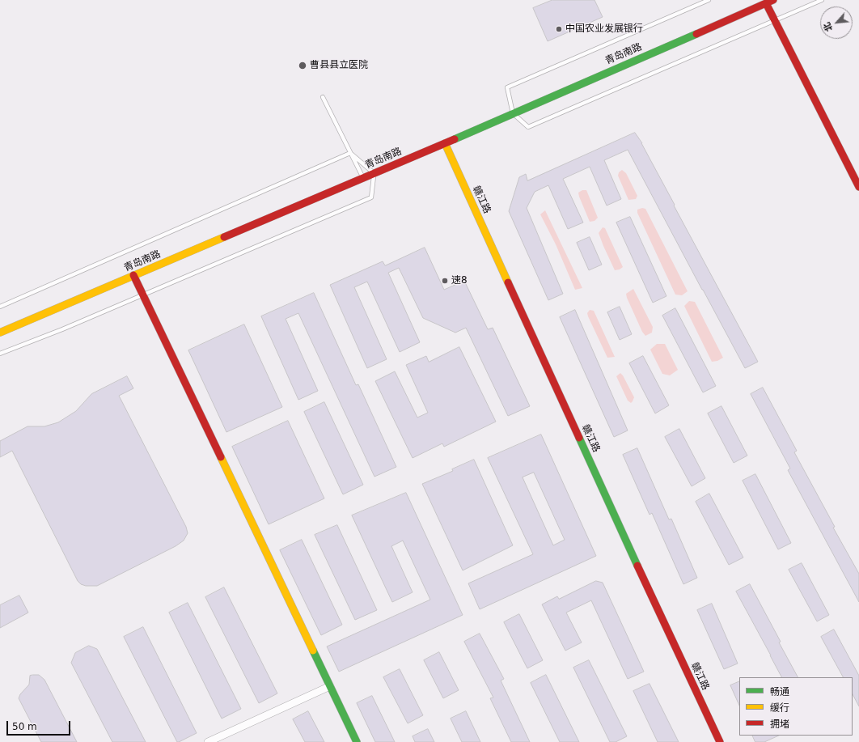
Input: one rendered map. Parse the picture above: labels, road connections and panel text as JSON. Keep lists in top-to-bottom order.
{
  "streets": {
    "main road": ["青岛南路", "赣江路"]
  },
  "crossings": [
    ["青岛南路", "赣江路"]
  ],
  "places": ["中国农业发展银行", "曹县县立医院", "速8"],
  "legend": ["畅通", "缓行", "拥堵"],
  "scale_bar": "50 m",
  "north": "bottom left"
}
